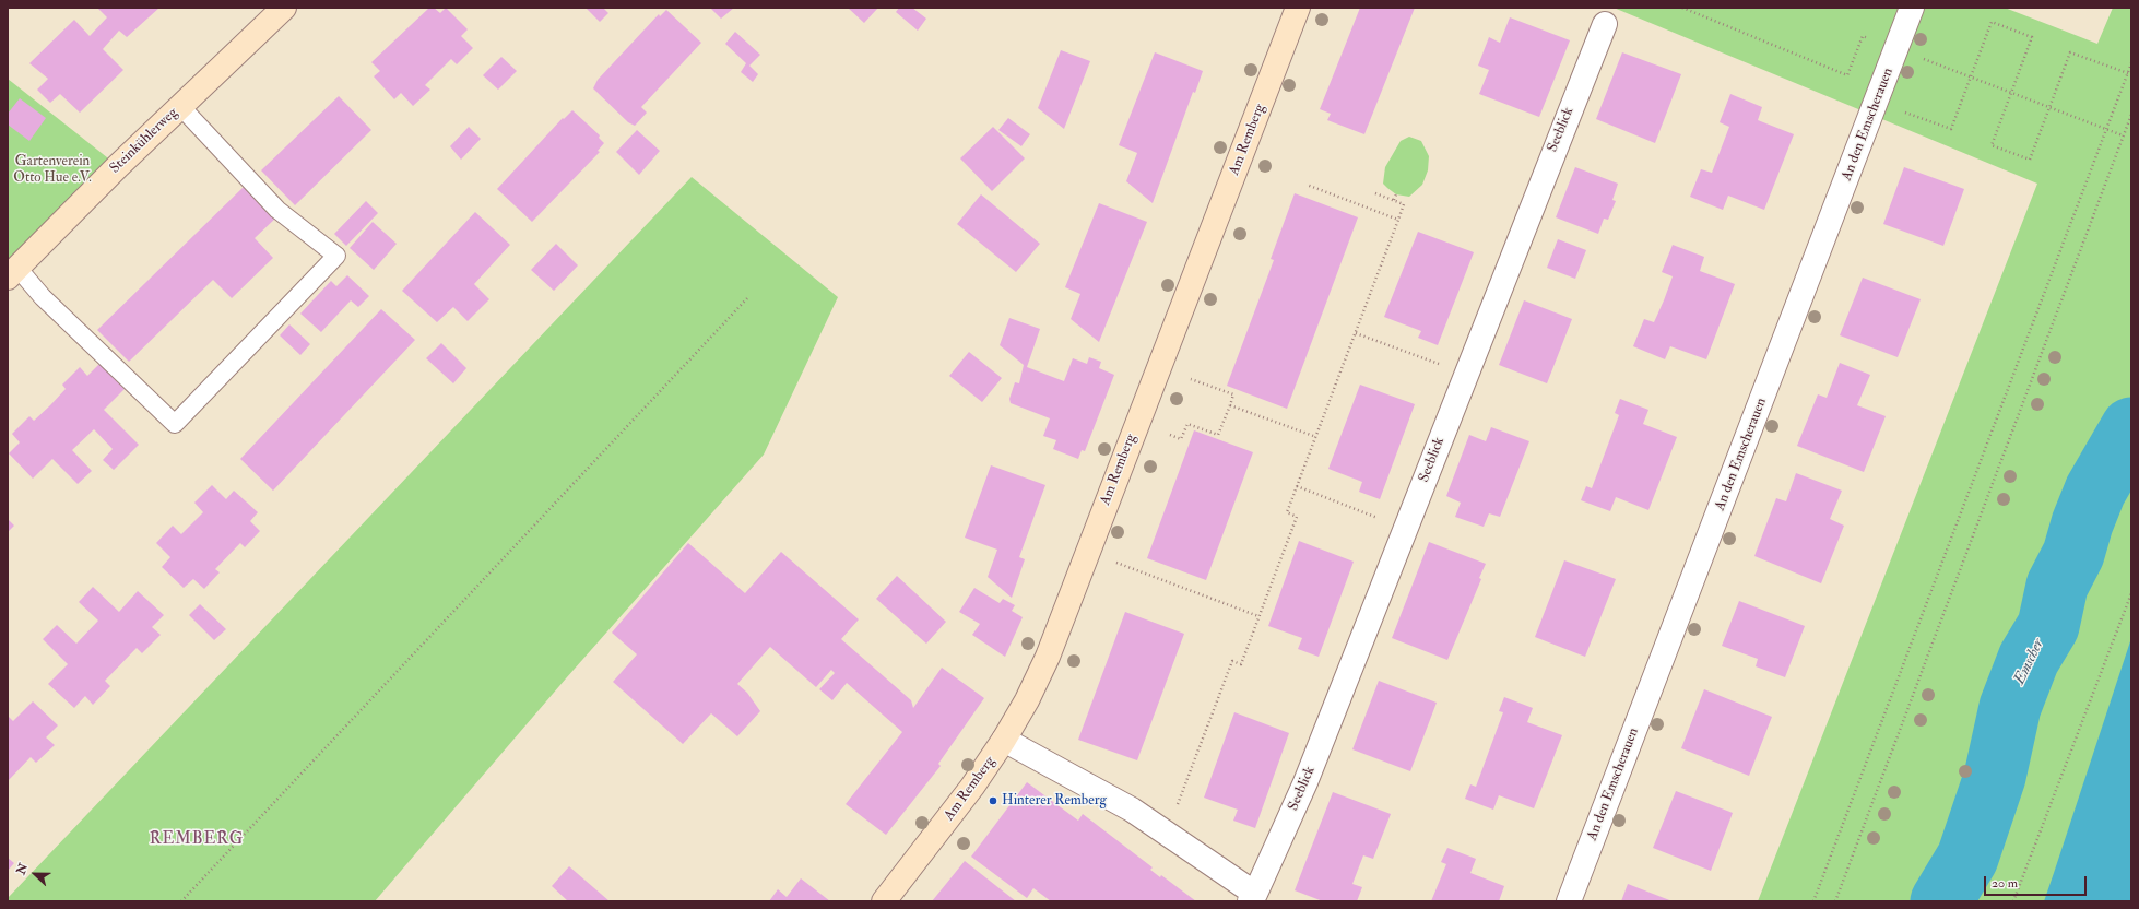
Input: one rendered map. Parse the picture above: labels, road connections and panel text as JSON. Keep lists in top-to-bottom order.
{
  "streets": {
    "street": [
      "An den Emscherauen",
      "Seeblick",
      "Am Remberg",
      "Steinkühlerweg"
    ]
  },
  "crossings": [
    ["Seeblick", "Am Remberg"]
  ],
  "districts": ["REMBERG"],
  "water": ["Emscher"],
  "parks": ["Gartenverein Otto Hue e.V."],
  "places": ["Hinterer Remberg"],
  "scale_bar": "20 m",
  "north": "left"
}
